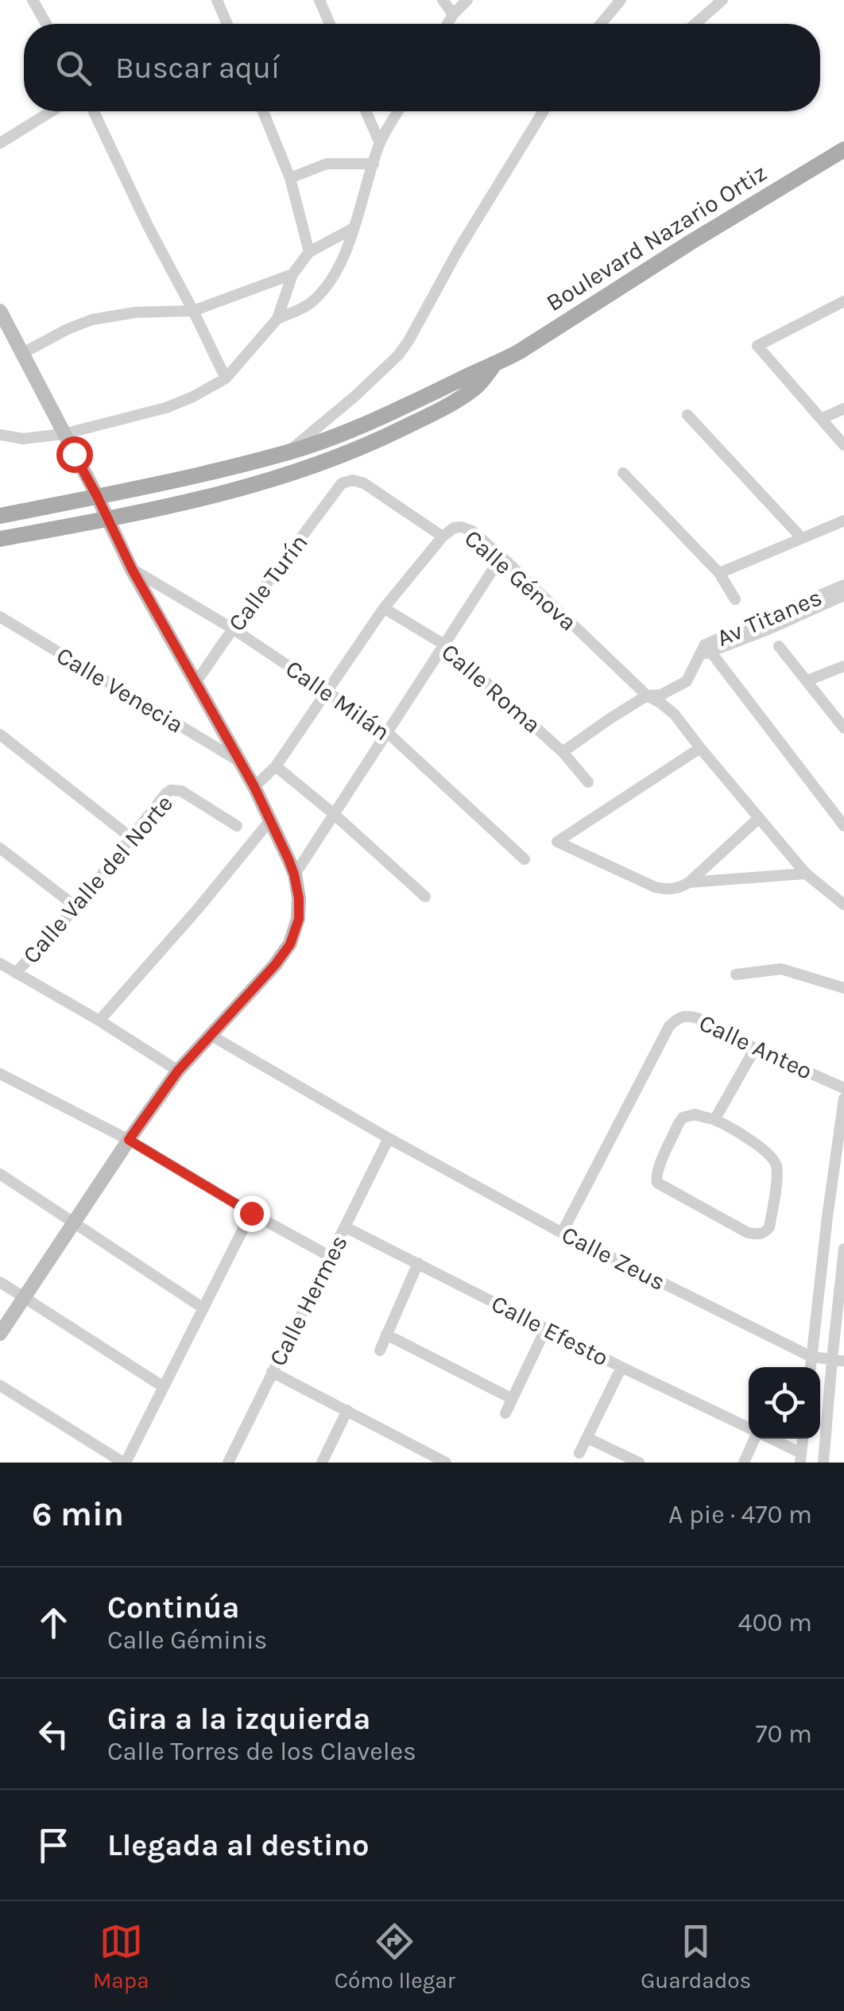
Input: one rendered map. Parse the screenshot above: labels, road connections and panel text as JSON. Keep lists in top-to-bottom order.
{
  "streets": {
    "main road": ["Boulevard Nazario Ortiz"],
    "street": [
      "Calle Génova",
      "Calle Turín",
      "Av Titanes",
      "Calle Roma",
      "Calle Venecia",
      "Calle Milán",
      "Calle Valle del Norte",
      "Calle Anteo",
      "Calle Zeus",
      "Calle Hermes",
      "Calle Efesto"
    ]
  },
  "crossings": [
    ["Calle Génova", "Calle Turín"],
    ["Calle Turín", "Calle Milán"],
    ["Calle Anteo", "Calle Zeus"],
    ["Calle Zeus", "Calle Hermes"],
    ["Calle Hermes", "Calle Efesto"]
  ],
  "page": {
    "search": "Buscar aquí",
    "heading": ["6 min", "A pie · 470 m"],
    "list": [
      ["Continúa", "Calle Géminis", "400 m"],
      ["Gira a la izquierda", "Calle Torres de los Claveles", "70 m"],
      "Llegada al destino"
    ],
    "nav": ["Mapa", "Cómo llegar", "Guardados"]
  }
}
